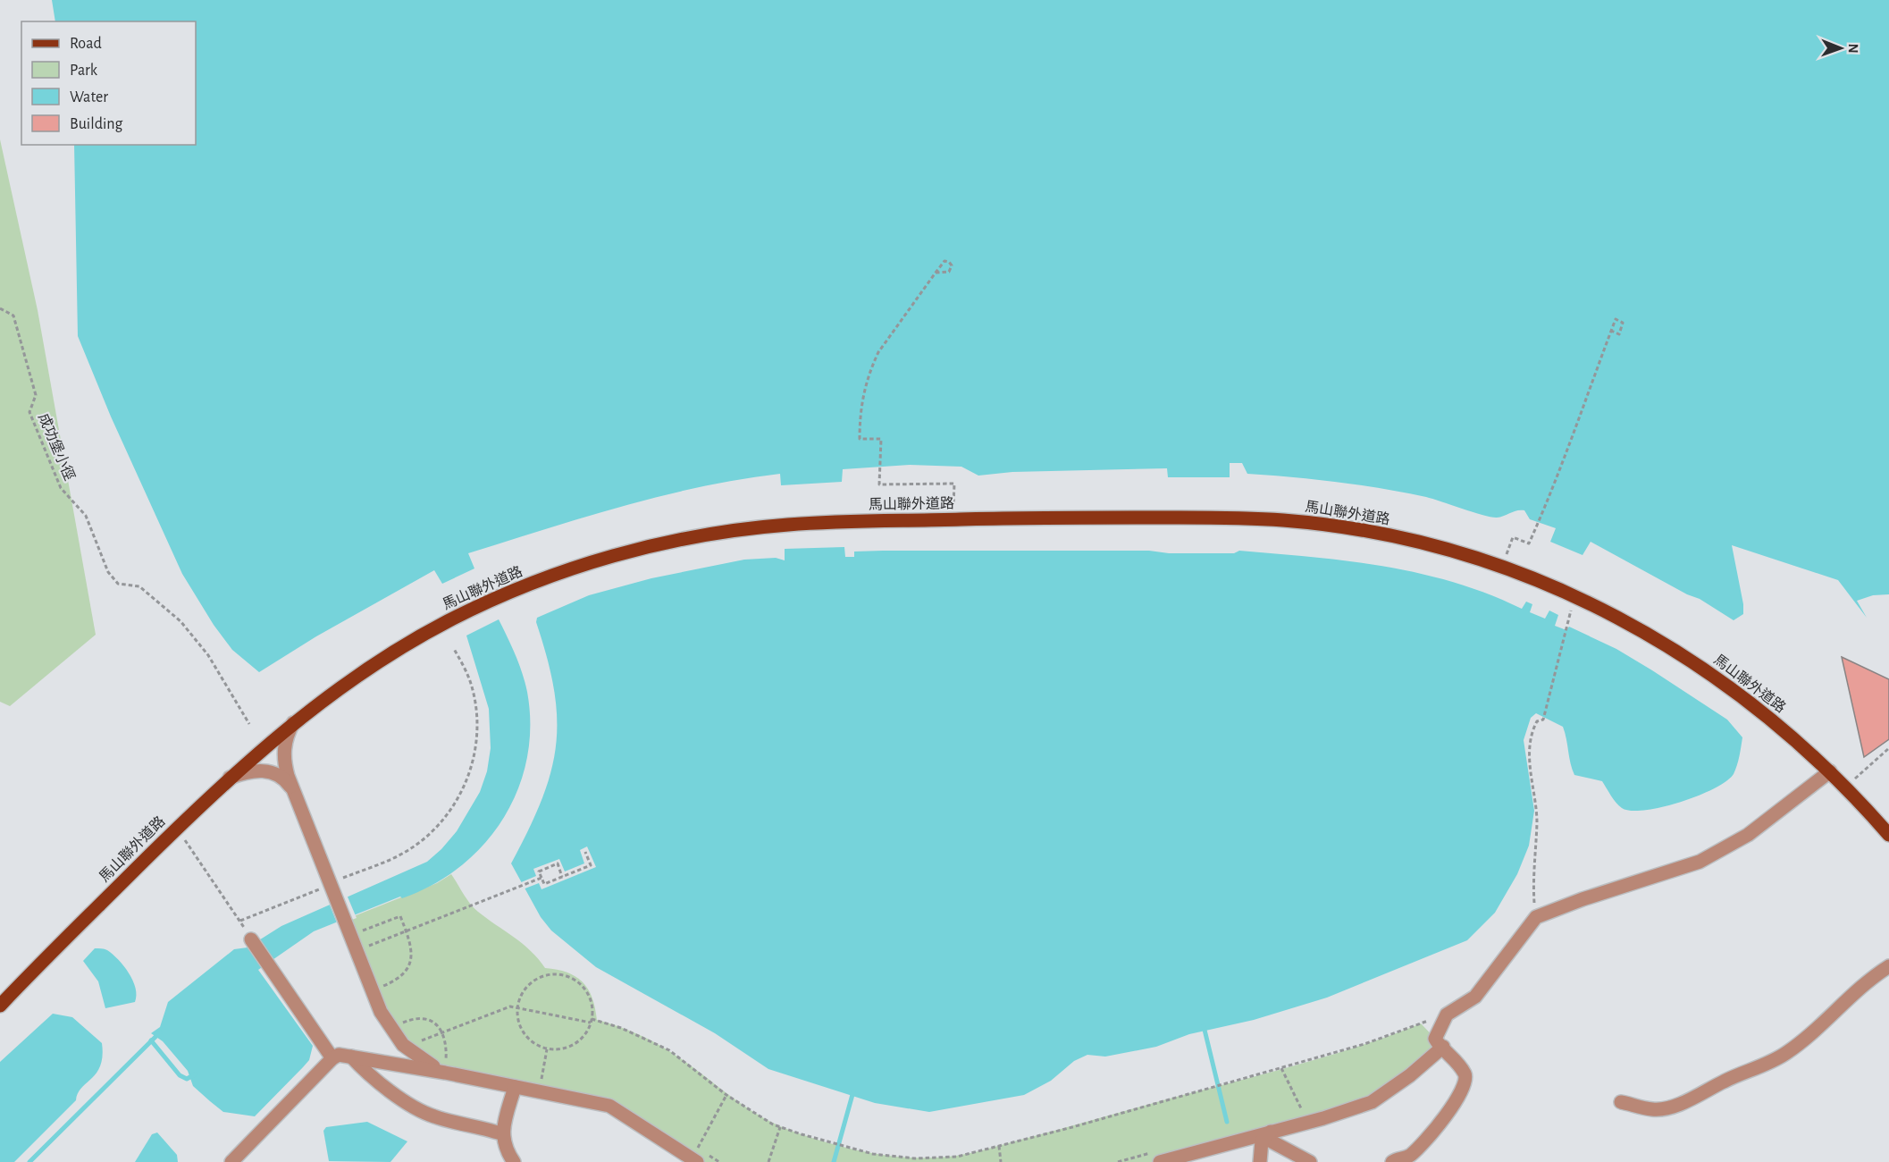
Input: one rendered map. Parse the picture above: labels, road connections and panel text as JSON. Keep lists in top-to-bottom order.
{
  "streets": {
    "main road": ["馬山聯外道路"],
    "path": ["成功堡小徑"]
  },
  "legend": [
    "Road",
    "Park",
    "Water",
    "Building"
  ],
  "north": "right"
}
